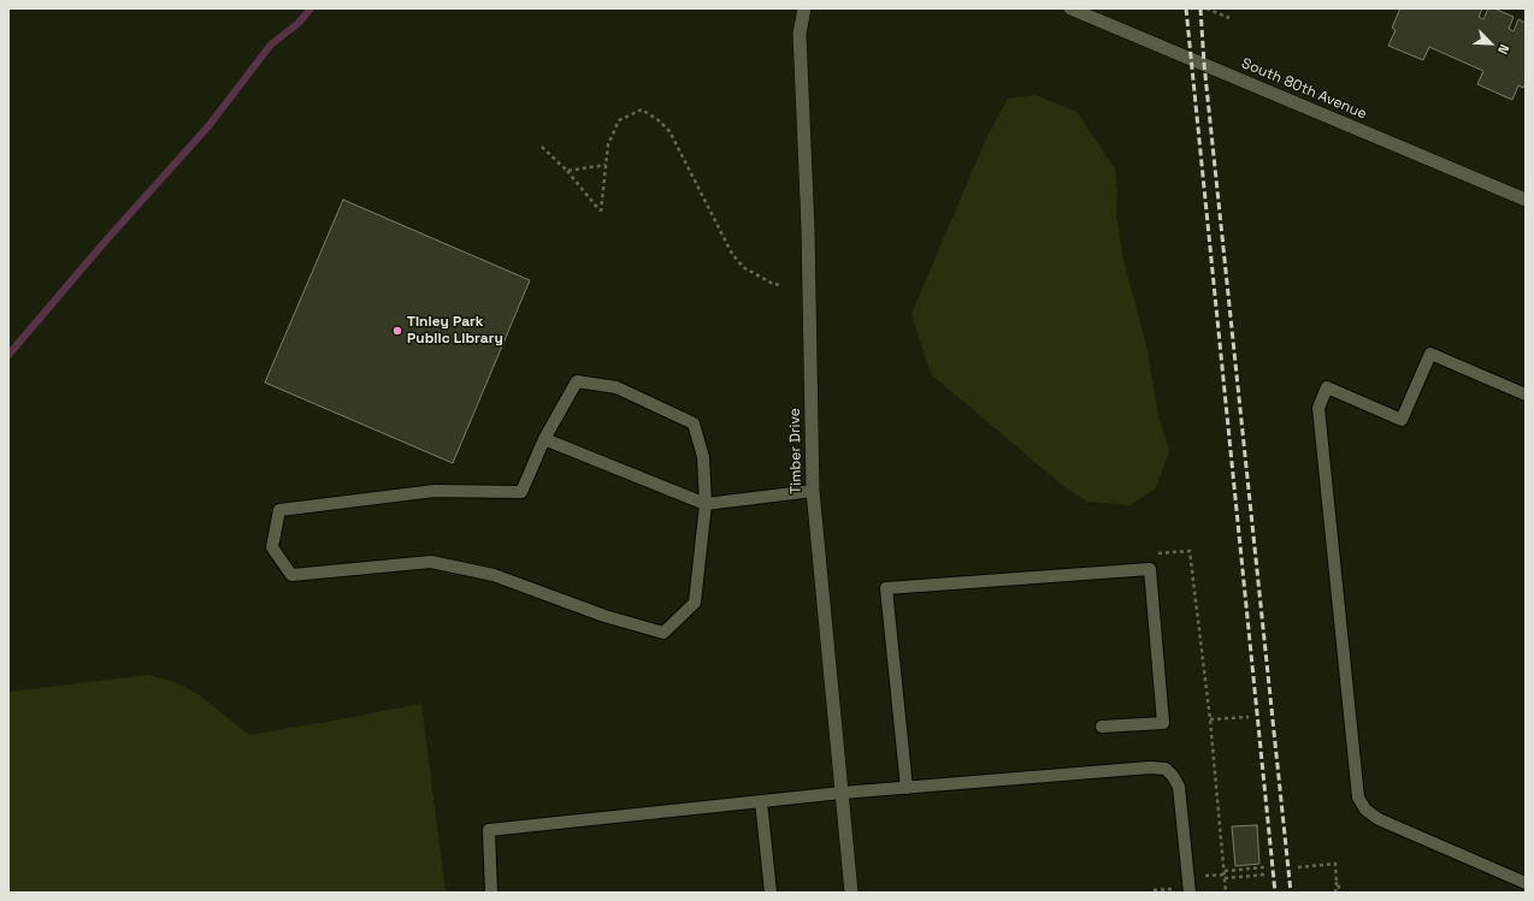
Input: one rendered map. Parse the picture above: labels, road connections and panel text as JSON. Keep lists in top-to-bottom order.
{
  "streets": {
    "street": ["South 80th Avenue", "Timber Drive"]
  },
  "places": ["Tinley Park Public Library"],
  "north": "bottom right"
}
